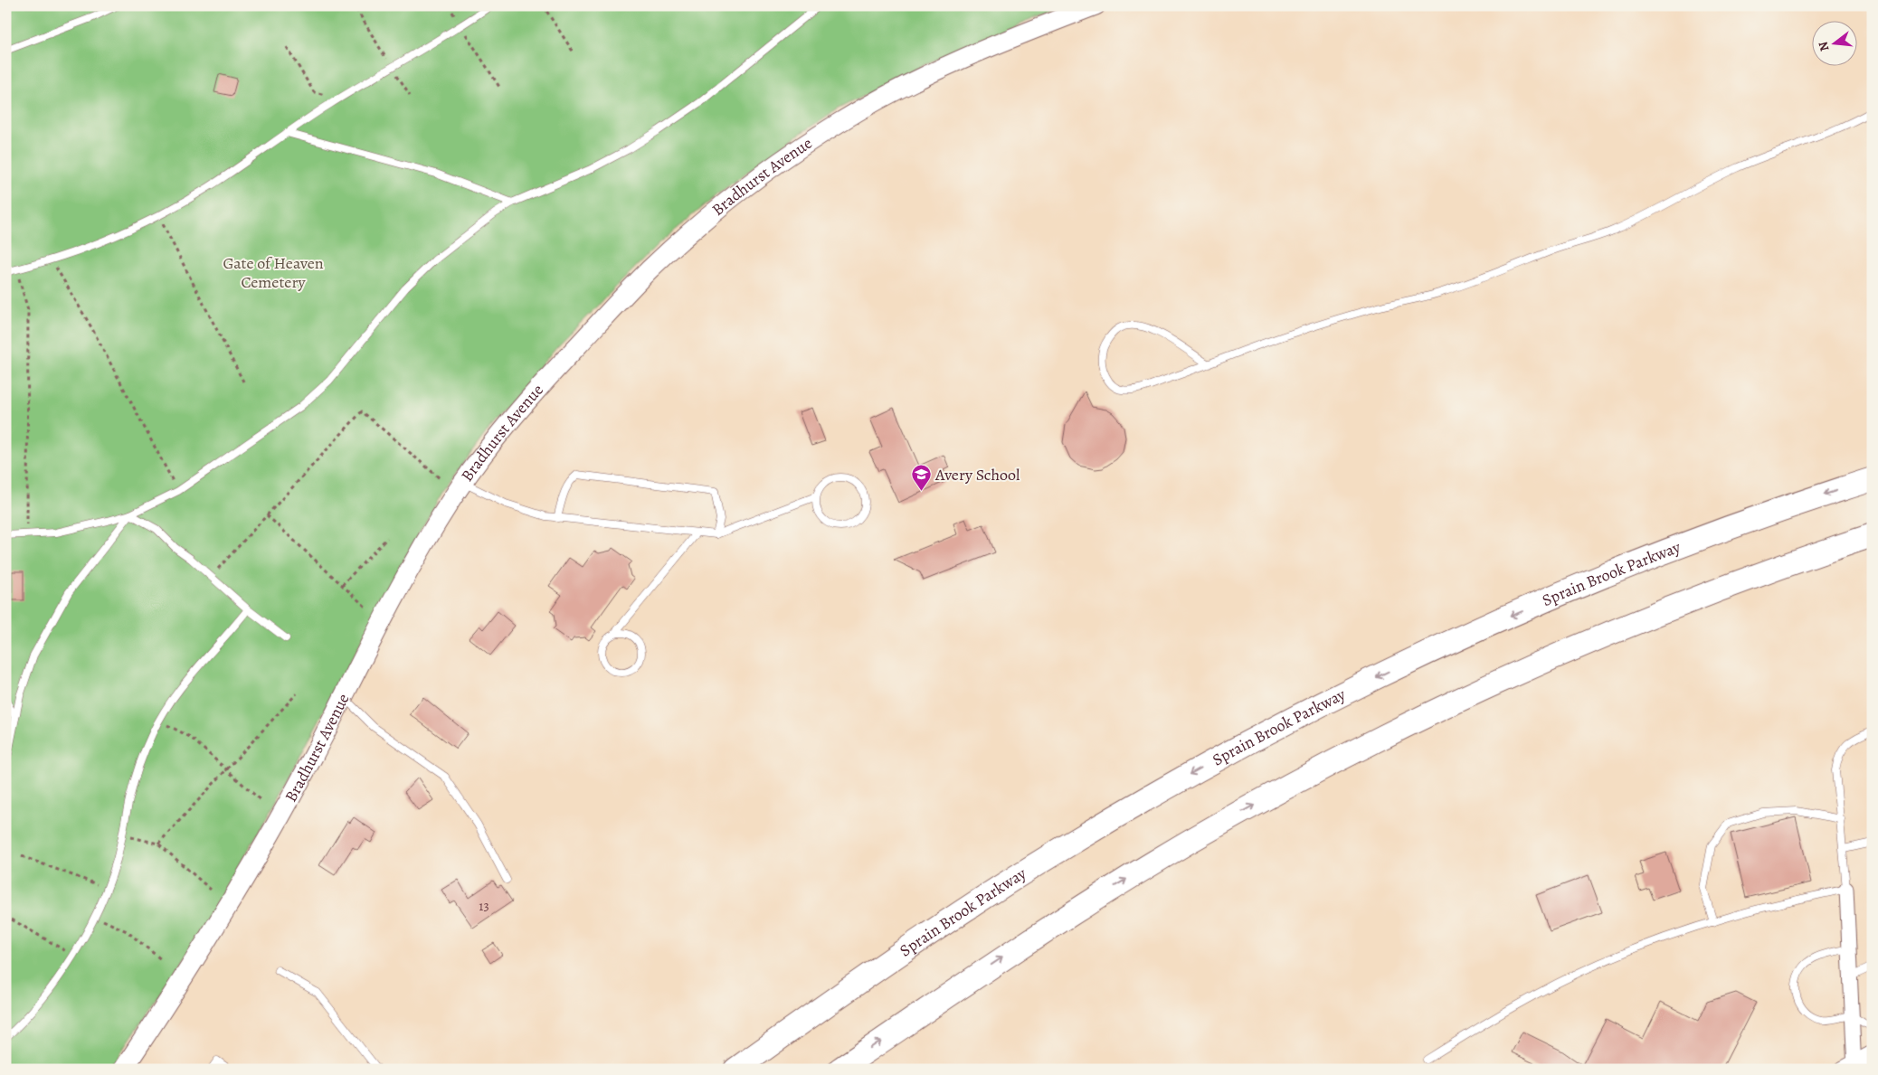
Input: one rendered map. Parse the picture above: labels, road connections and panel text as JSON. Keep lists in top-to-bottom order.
{
  "streets": {
    "highway": ["Sprain Brook Parkway"],
    "main road": ["Bradhurst Avenue"]
  },
  "parks": ["Gate of Heaven Cemetery"],
  "places": {
    "school or university": ["Avery School"]
  },
  "house_numbers": ["13"],
  "north": "left"
}
